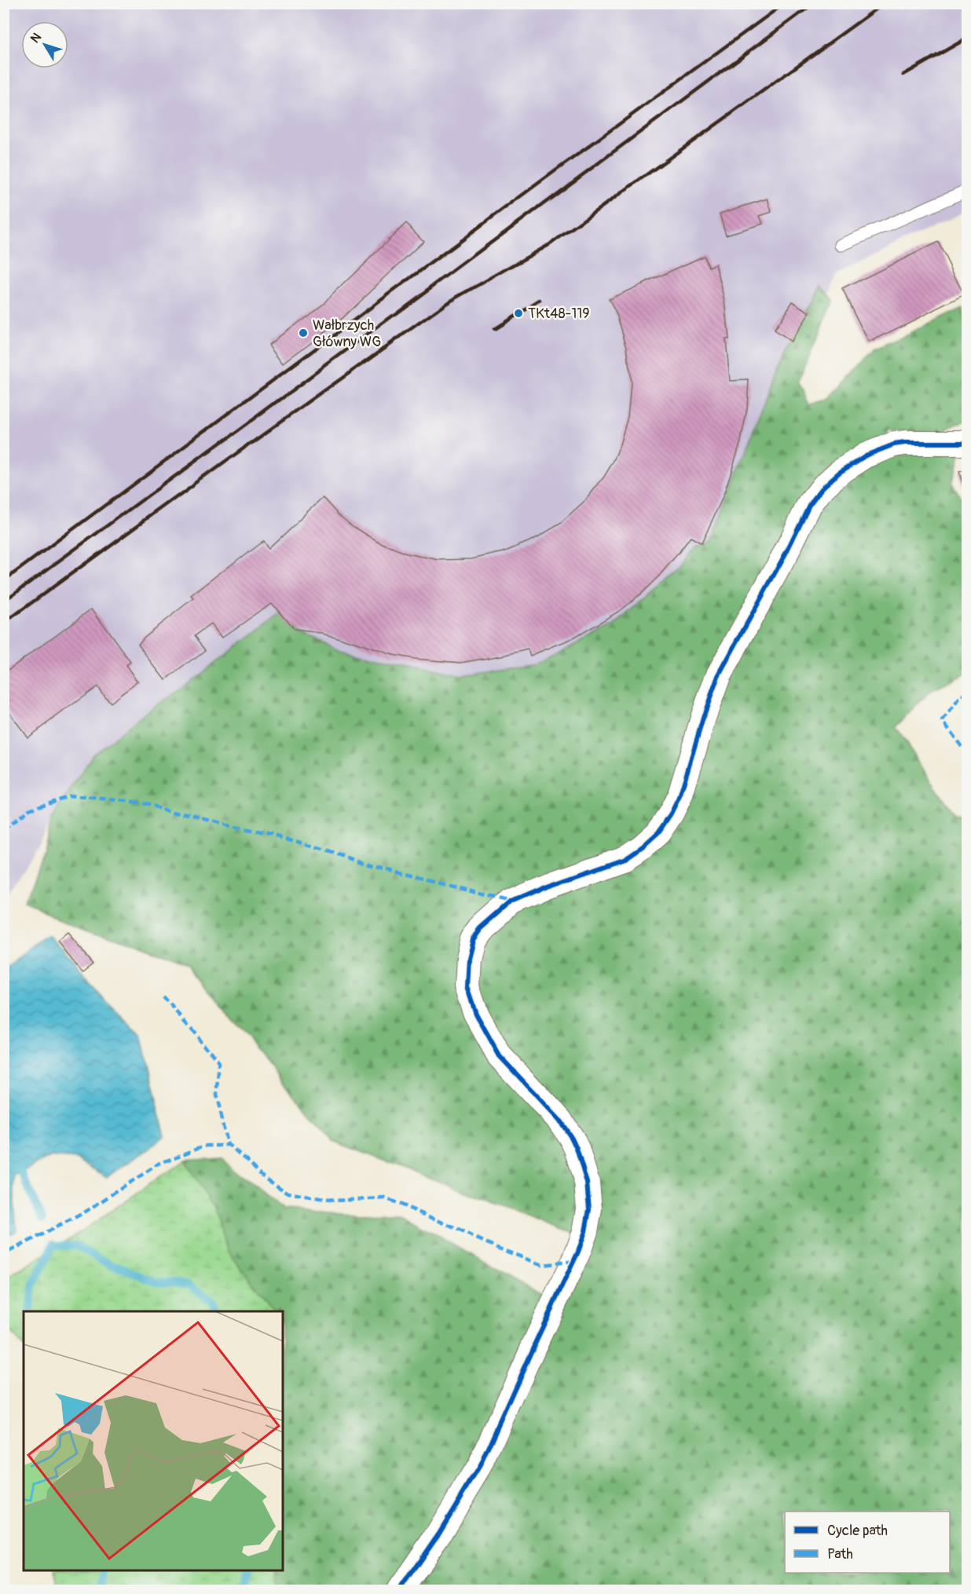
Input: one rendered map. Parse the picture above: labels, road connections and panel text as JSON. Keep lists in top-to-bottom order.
{
  "places": ["TKt48-119", "Wałbrzych Główny WG"],
  "legend": ["Cycle path", "Path"],
  "north": "top left"
}
